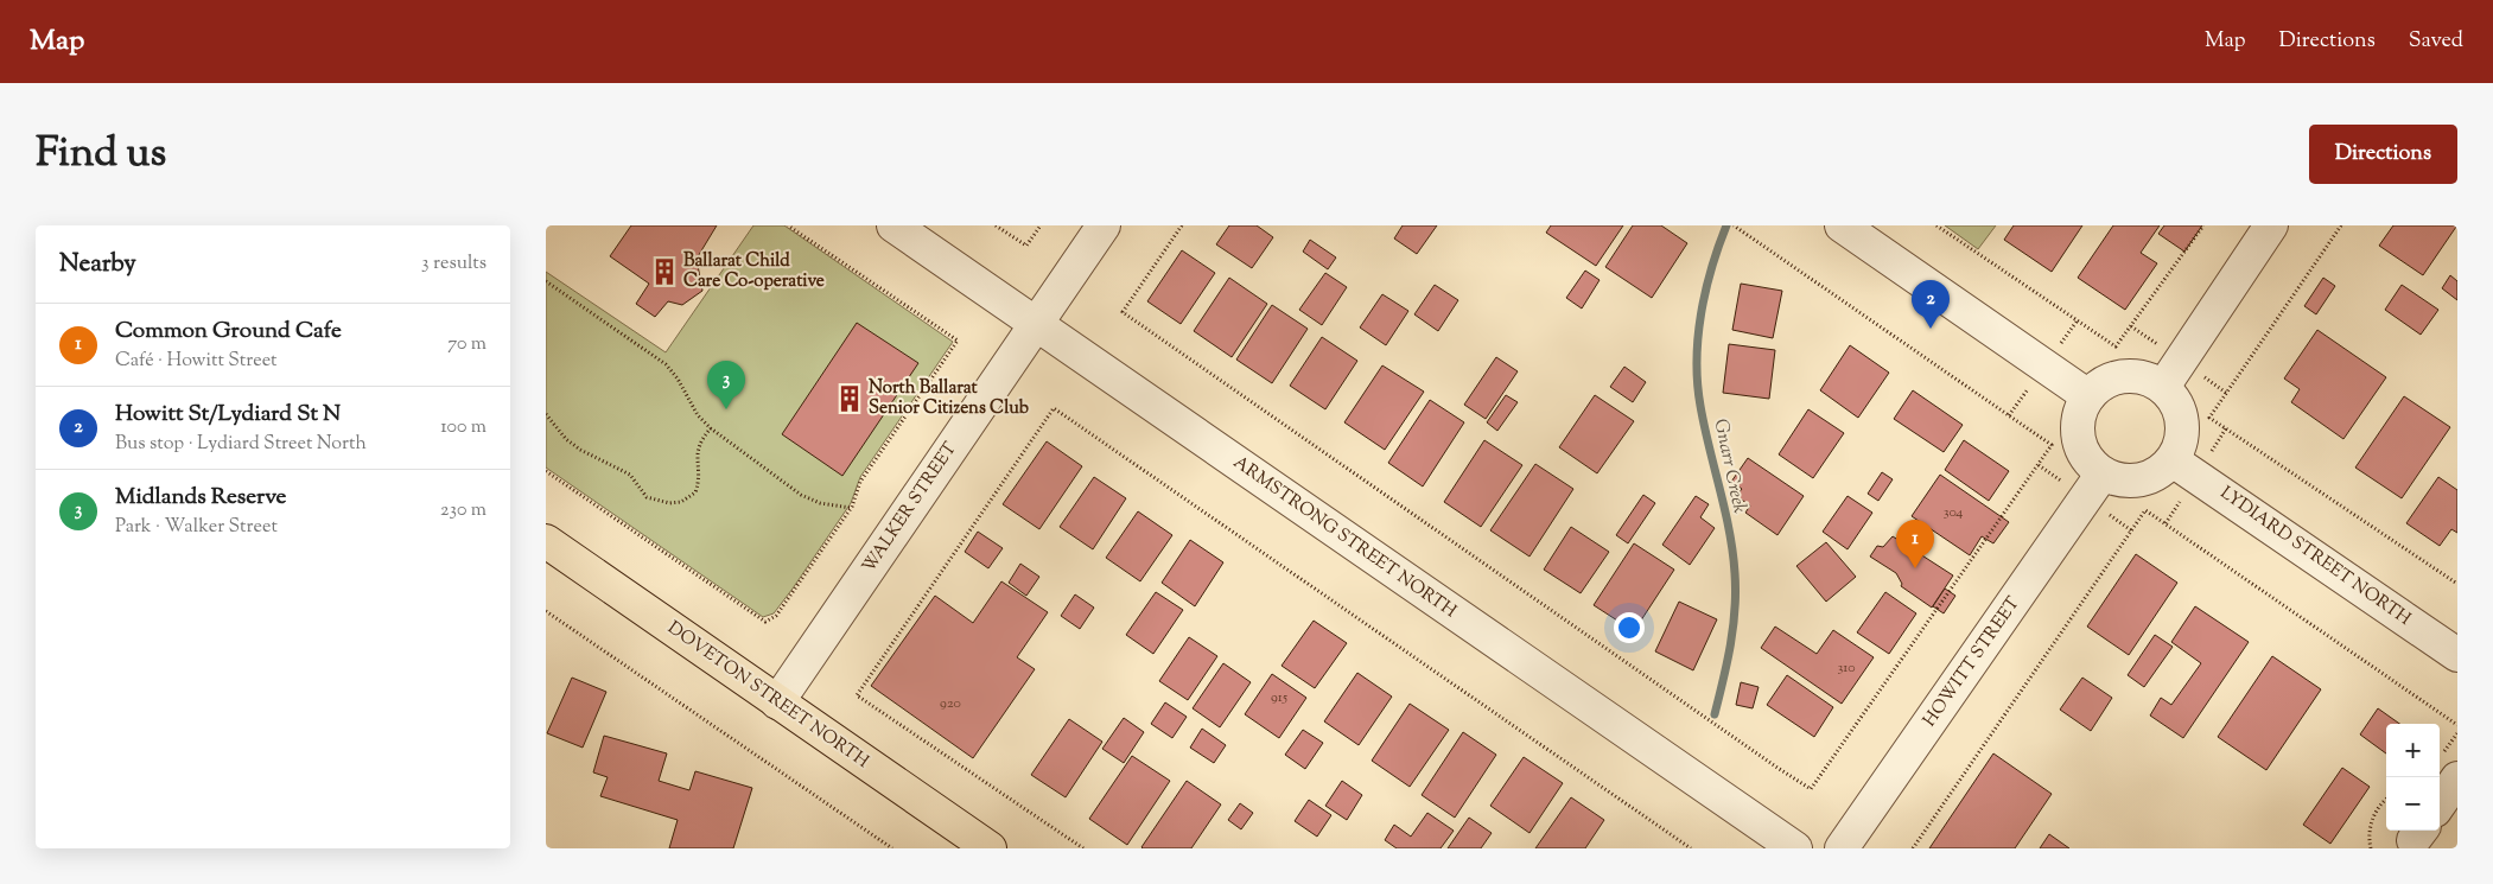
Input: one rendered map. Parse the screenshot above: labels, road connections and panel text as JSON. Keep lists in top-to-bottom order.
{
  "streets": {
    "main road": ["DOVETON STREET NORTH"],
    "street": [
      "WALKER STREET",
      "ARMSTRONG STREET NORTH",
      "LYDIARD STREET NORTH",
      "HOWITT STREET"
    ]
  },
  "crossings": [
    ["WALKER STREET", "ARMSTRONG STREET NORTH"],
    ["WALKER STREET", "DOVETON STREET NORTH"],
    ["LYDIARD STREET NORTH", "HOWITT STREET"]
  ],
  "water": ["Gnarr Creek"],
  "places": {
    "building": ["Ballarat Child Care Co-operative", "North Ballarat Senior Citizens Club"]
  },
  "house_numbers": [
    "304",
    "310",
    "915",
    "920"
  ],
  "page": {
    "header": "Map",
    "nav": ["Map", "Directions", "Saved"],
    "title": "Find us",
    "buttons": "Directions",
    "heading": ["Nearby", "3 results"],
    "pins": ["2", "3", "1"],
    "list": [
      {
        "mark": "1",
        "name": "Common Ground Cafe",
        "note": "Café · Howitt Street",
        "value": "70 m"
      },
      {
        "mark": "2",
        "name": "Howitt St/Lydiard St N",
        "note": "Bus stop · Lydiard Street North",
        "value": "100 m"
      },
      {
        "mark": "3",
        "name": "Midlands Reserve",
        "note": "Park · Walker Street",
        "value": "230 m"
      }
    ],
    "map_buttons": ["+", "−"]
  }
}
